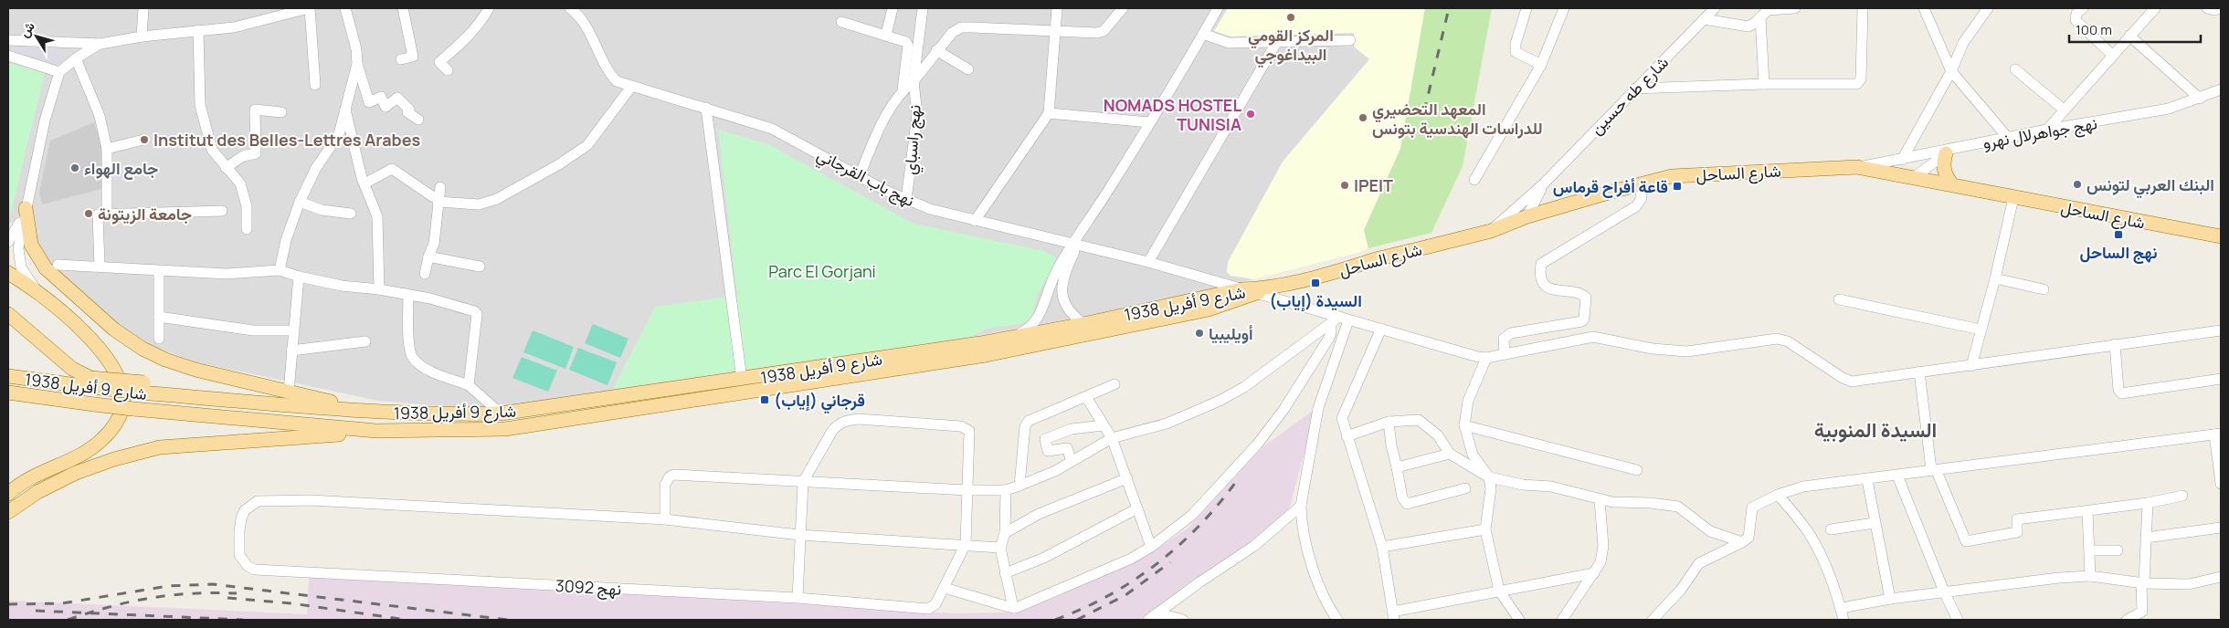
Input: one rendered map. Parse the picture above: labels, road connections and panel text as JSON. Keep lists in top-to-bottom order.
{
  "streets": {
    "main road": ["شارع الساحل", "شارع 9 أفريل 1938"],
    "street": [
      "شارع طه حسين",
      "نهج جواهرلال نهرو",
      "نهج راسباي",
      "نهج باب القرجاني",
      "نهج 3092"
    ]
  },
  "crossings": [
    ["نهج جواهرلال نهرو", "شارع الساحل"],
    ["نهج راسباي", "نهج باب القرجاني"],
    ["شارع الساحل", "شارع 9 أفريل 1938"],
    ["نهج باب القرجاني", "شارع 9 أفريل 1938"]
  ],
  "districts": ["السيدة المنوبية"],
  "parks": ["Parc El Gorjani"],
  "places": {
    "other": [
      "المركز القومي البيداغوجي",
      "NOMADS HOSTEL TUNISIA",
      "المعهد التحضيري للدراسات الهندسية بتونس",
      "Institut des Belles-Lettres Arabes",
      "جامع الهواء",
      "البنك العربي لتونس",
      "IPEIT",
      "جامعة الزيتونة",
      "أويليبيا"
    ],
    "transit": [
      "قاعة أفراح قرماس",
      "نهج الساحل",
      "السيدة (إياب)",
      "قرجاني (إياب)"
    ]
  },
  "scale_bar": "100 m",
  "north": "top left"
}
